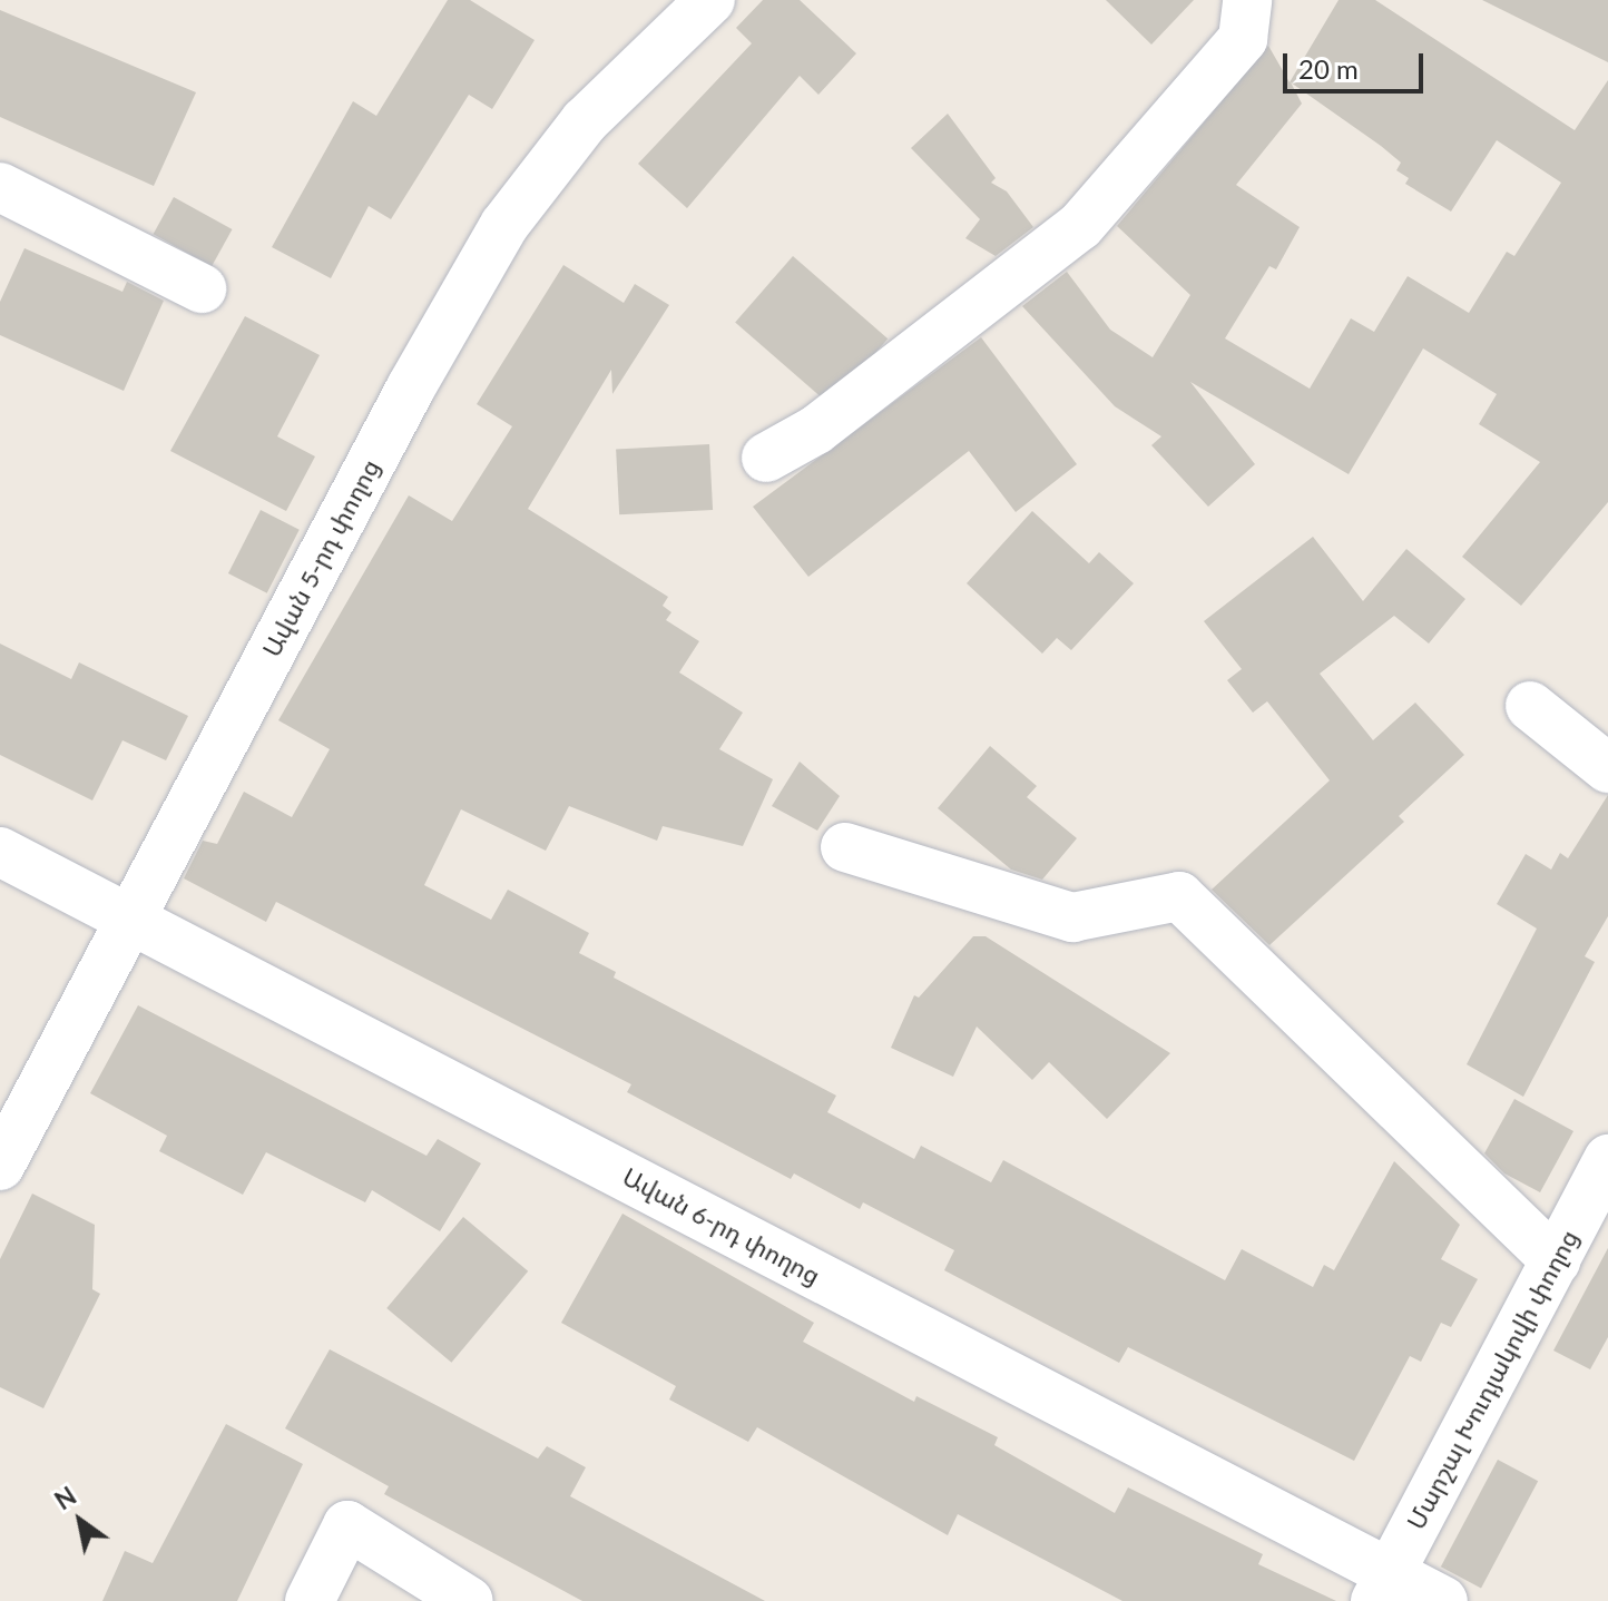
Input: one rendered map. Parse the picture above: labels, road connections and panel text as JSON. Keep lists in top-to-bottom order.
{
  "streets": {
    "street": ["Ավան 5-րդ փողոց", "Ավան 6-րդ փողոց", "Մարշալ Խուդյակովի փողոց"]
  },
  "crossings": [
    ["Ավան 5-րդ փողոց", "Ավան 6-րդ փողոց"],
    ["Ավան 6-րդ փողոց", "Մարշալ Խուդյակովի փողոց"]
  ],
  "scale_bar": "20 m",
  "north": "top left"
}
